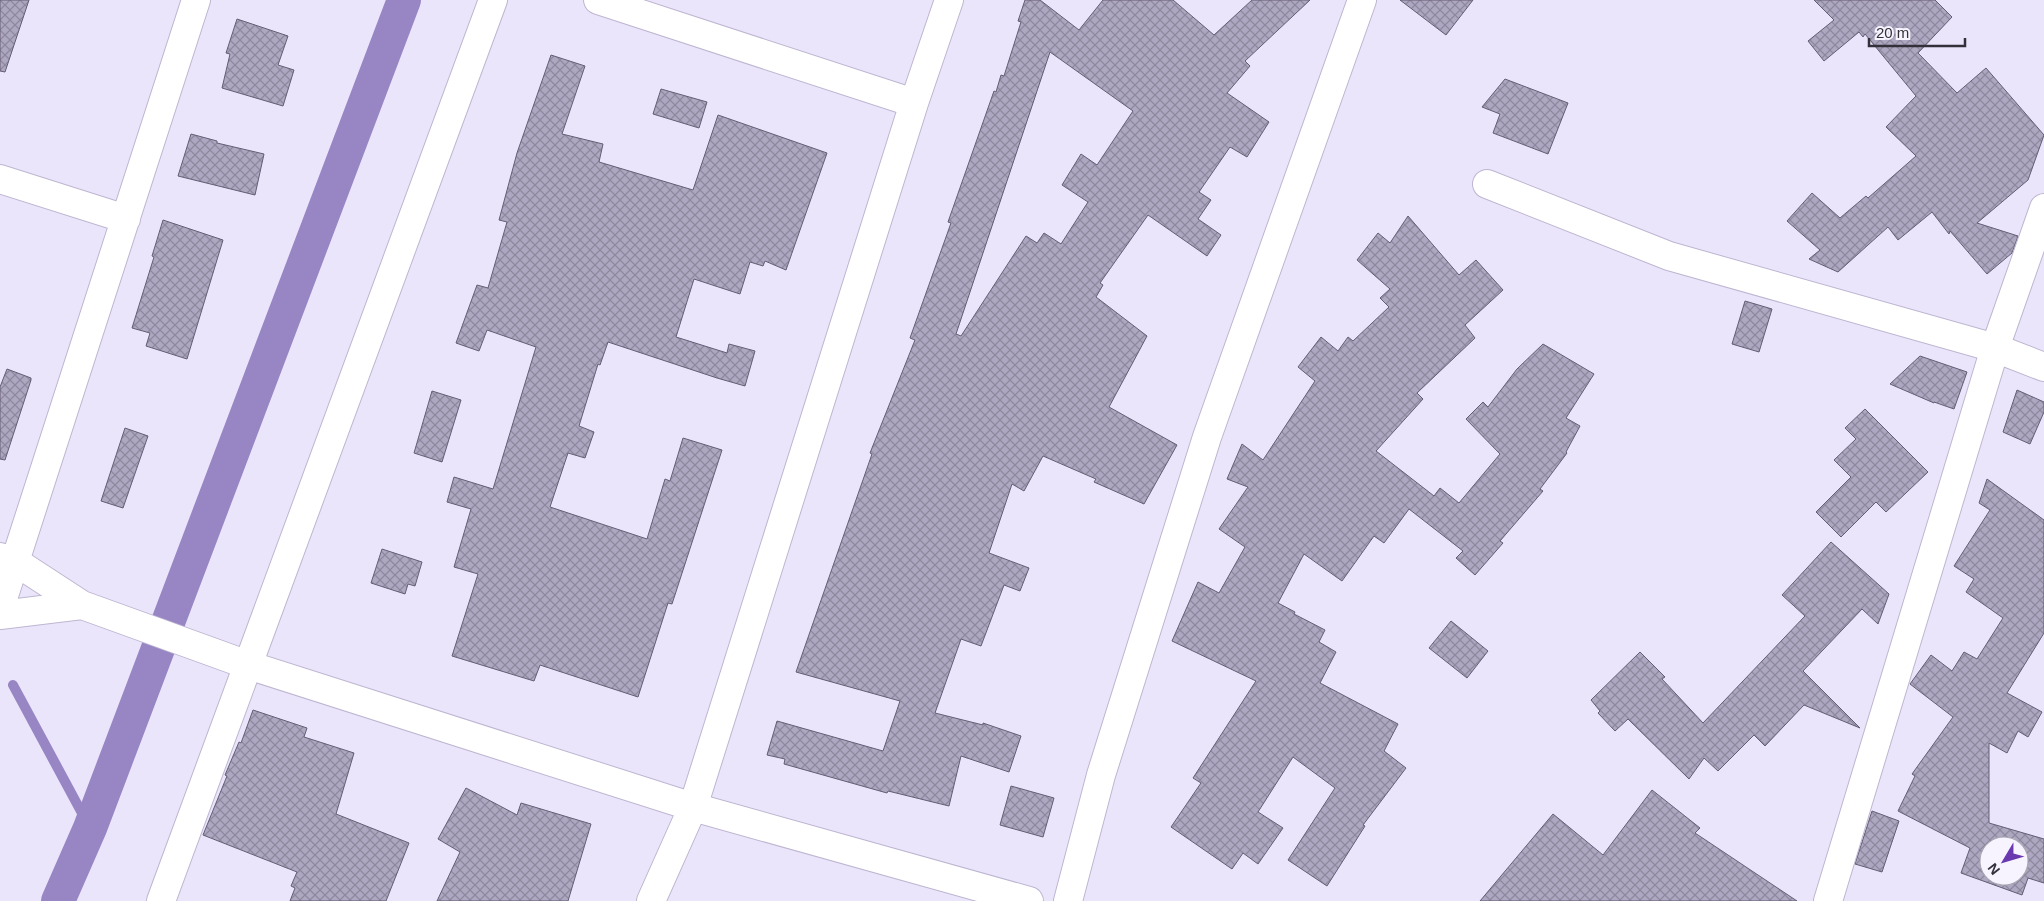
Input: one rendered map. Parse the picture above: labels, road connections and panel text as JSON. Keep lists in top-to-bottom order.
{
  "scale_bar": "20 m",
  "north": "bottom left"
}
